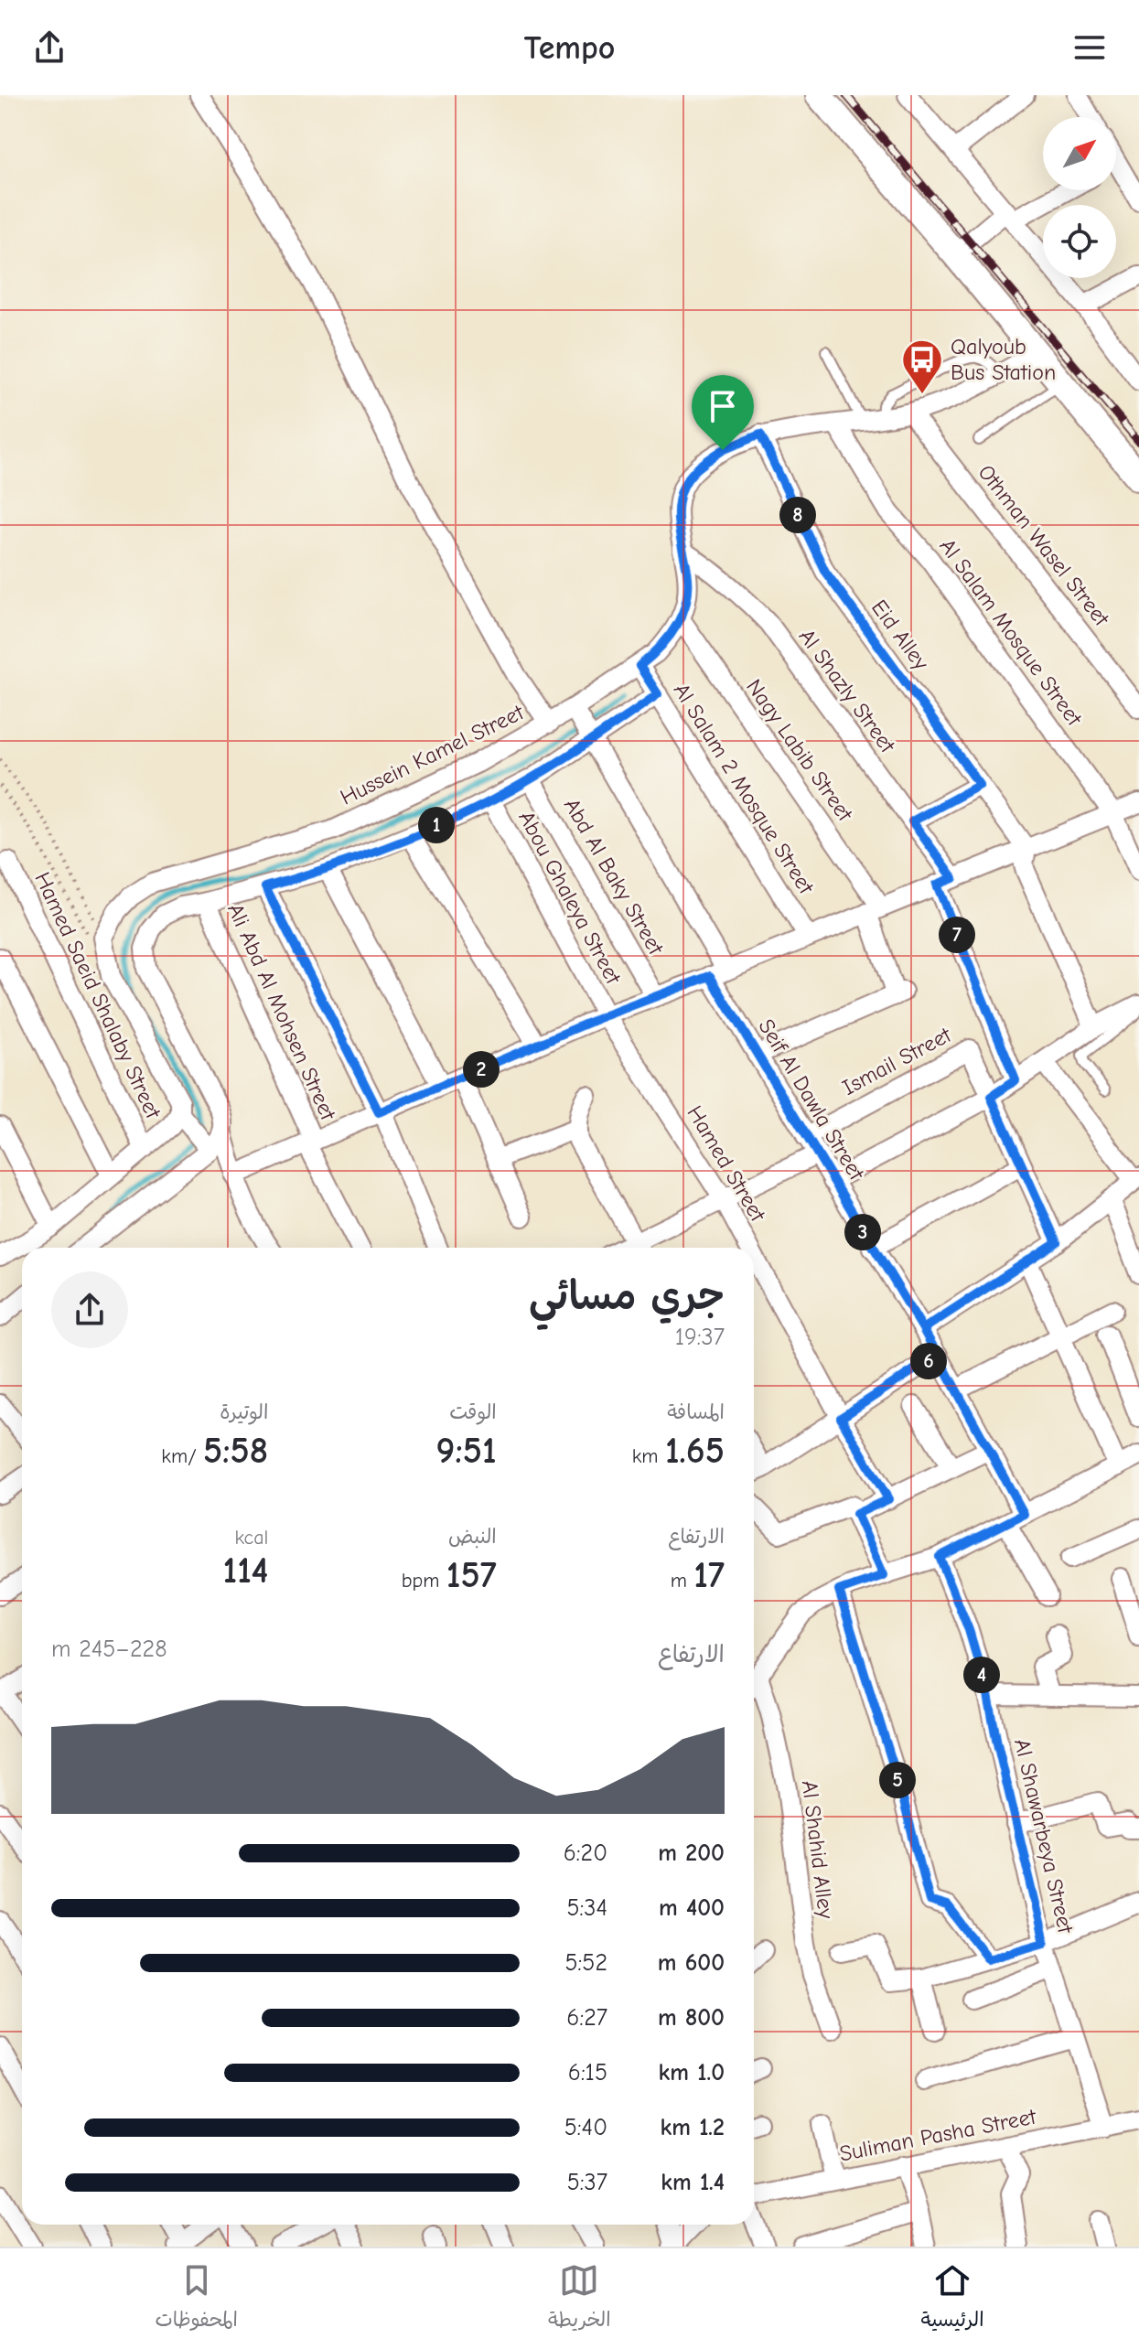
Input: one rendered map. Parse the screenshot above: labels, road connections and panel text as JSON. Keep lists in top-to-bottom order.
{
  "streets": {
    "street": [
      "Othman Wasel Street",
      "Al Salam Mosque Street",
      "Eid Alley",
      "Al Shazly Street",
      "Nagy Labib Street",
      "Hussein Kamel Street",
      "Al Salam 2 Mosque Street",
      "Abd Al Baky Street",
      "Abou Ghaleya Street",
      "Hamed Saeid Shalaby Street",
      "Ali Abd Al Mohsen Street",
      "Ismail Street",
      "Seif Al Dawla Street",
      "Hamed Street",
      "Al Shawarbeya Street",
      "Al Shahid Alley",
      "Suliman Pasha Street"
    ]
  },
  "crossings": [
    ["Othman Wasel Street", "Hussein Kamel Street"],
    ["Al Salam Mosque Street", "Hussein Kamel Street"],
    ["Eid Alley", "Hussein Kamel Street"],
    ["Al Shazly Street", "Hussein Kamel Street"],
    ["Nagy Labib Street", "Hussein Kamel Street"],
    ["Nagy Labib Street", "Seif Al Dawla Street"],
    ["Hussein Kamel Street", "Al Salam 2 Mosque Street"],
    ["Hussein Kamel Street", "Seif Al Dawla Street"],
    ["Abou Ghaleya Street", "Hamed Street"],
    ["Ismail Street", "Seif Al Dawla Street"],
    ["Al Shawarbeya Street", "Suliman Pasha Street"]
  ],
  "places": {
    "bus stop": ["Qalyoub Bus Station"]
  },
  "north": "top right",
  "page": {
    "header": "Tempo",
    "pins": [
      "8",
      "1",
      "7",
      "2",
      "3",
      "6",
      "4",
      "5"
    ],
    "heading": ["جري مسائي", "19:37"],
    "stats": [
      ["المسافة", "1.65 km"],
      ["الوقت", "9:51"],
      ["الوتيرة", "5:58 /km"],
      ["الارتفاع", "17 m"],
      ["النبض", "157 bpm"],
      ["kcal", "114"]
    ],
    "chart": ["الارتفاع", "228–245 m"],
    "list": [
      {
        "name": "200 m",
        "note": "6:20"
      },
      {
        "name": "400 m",
        "note": "5:34"
      },
      {
        "name": "600 m",
        "note": "5:52"
      },
      {
        "name": "800 m",
        "note": "6:27"
      },
      {
        "name": "1.0 km",
        "note": "6:15"
      },
      {
        "name": "1.2 km",
        "note": "5:40"
      },
      {
        "name": "1.4 km",
        "note": "5:37"
      }
    ],
    "tabs": ["الرئيسية", "الخريطة", "المحفوظات"]
  }
}
